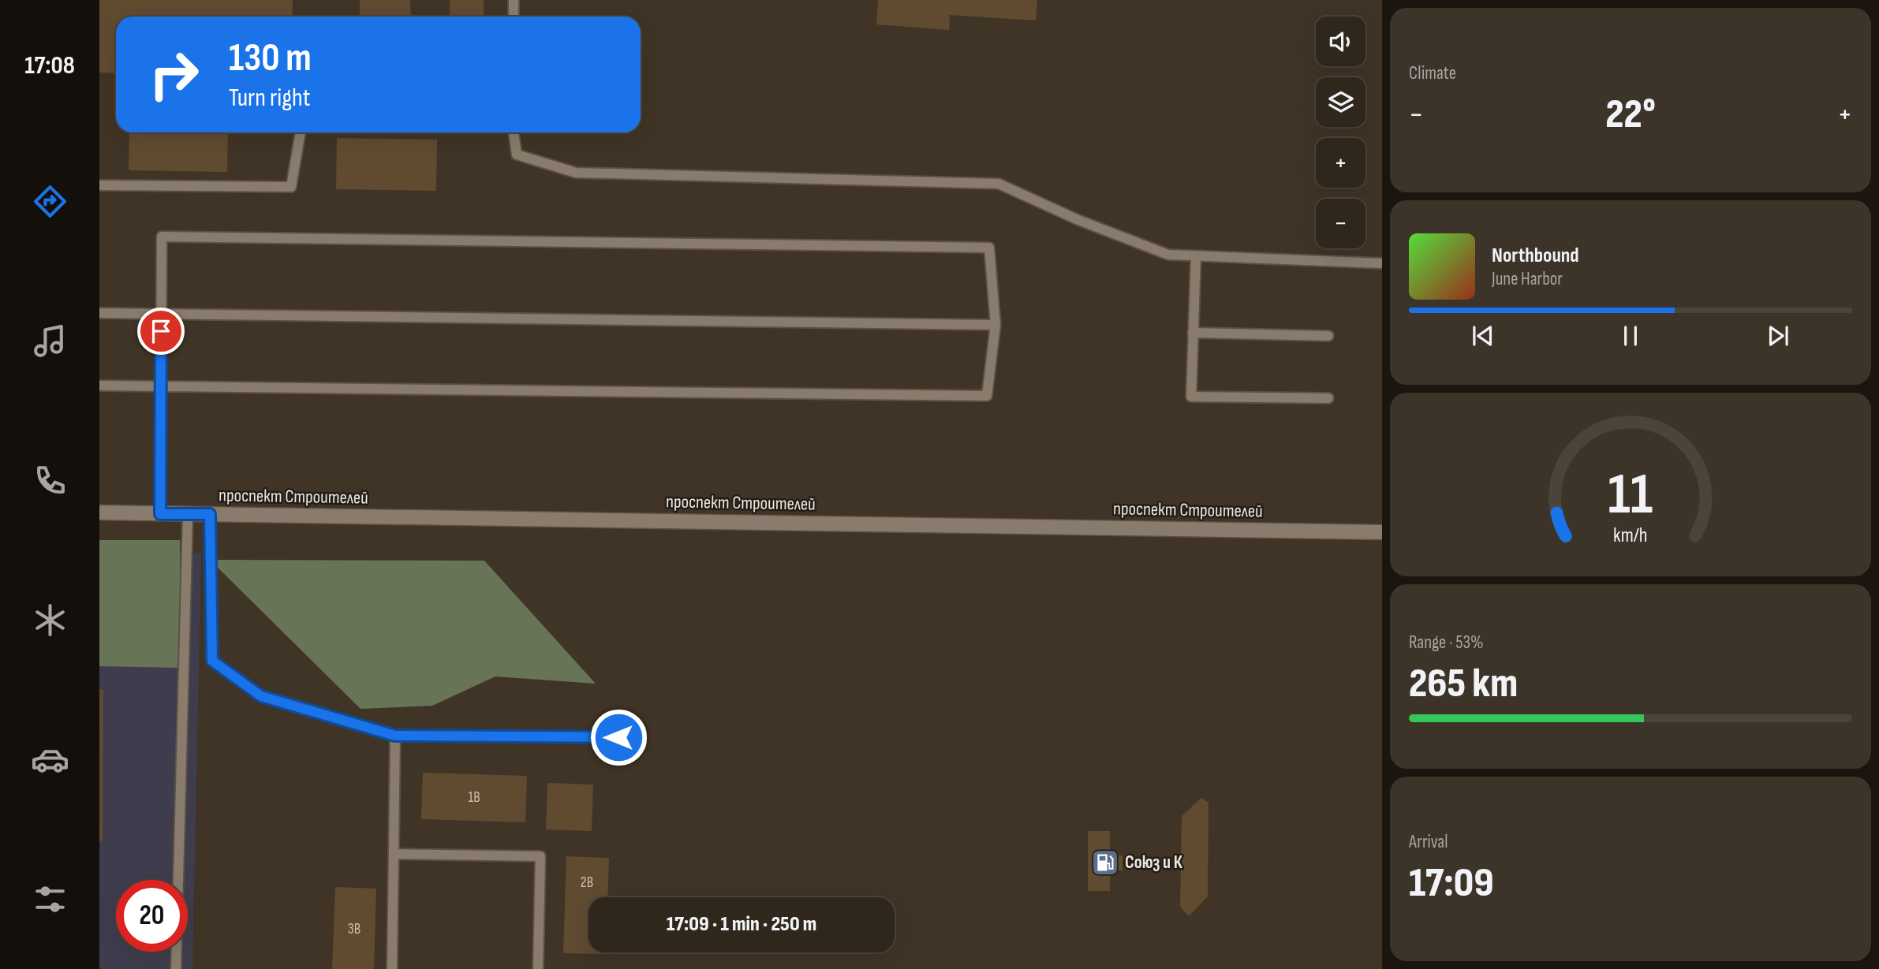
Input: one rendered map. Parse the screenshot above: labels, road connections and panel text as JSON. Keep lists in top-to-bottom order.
{
  "streets": {
    "street": ["проспект Строителей"]
  },
  "places": {
    "fuel station": ["Союз и К"]
  },
  "house_numbers": ["1В", "2В", "3В"],
  "page": {
    "tabs": "17:08",
    "tile": [
      "Climate",
      ["Range · 53%", "265 km"],
      ["Arrival", "17:09"]
    ],
    "map_buttons": ["+", "−"],
    "turn": ["130 m", "Turn right"],
    "heat": ["−", "22°", "+"],
    "song": ["Northbound", "June Harbor"],
    "limit": "20",
    "trip": "17:09 · 1 min · 250 m",
    "gauge": ["11", "km/h"]
  }
}
